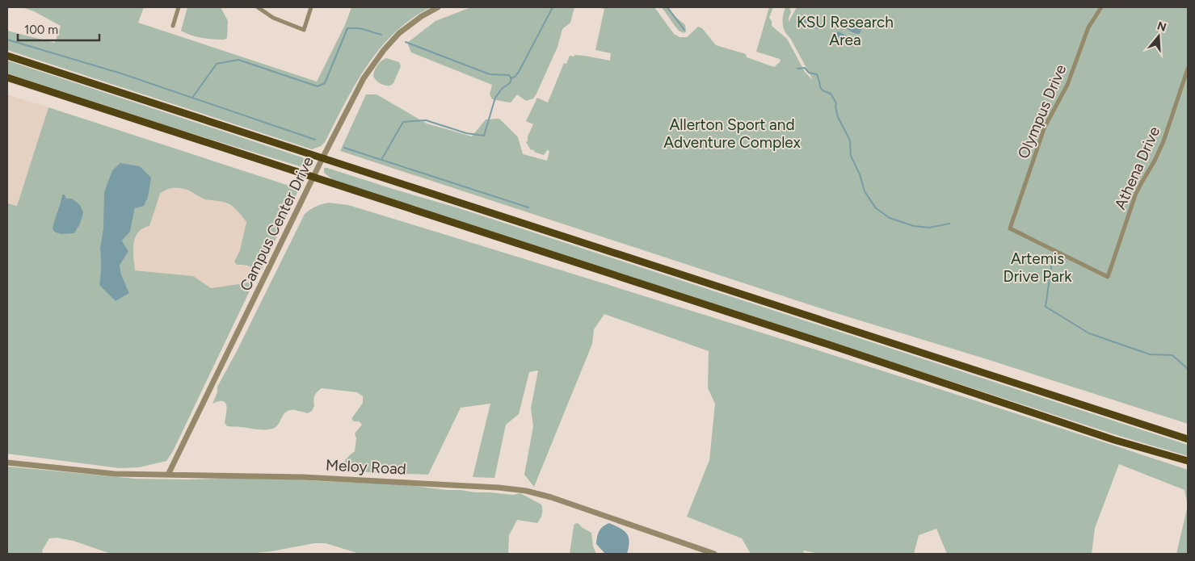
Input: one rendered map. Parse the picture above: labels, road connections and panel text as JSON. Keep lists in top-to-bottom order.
{
  "streets": {
    "street": [
      "Olympus Drive",
      "Athena Drive",
      "Campus Center Drive",
      "Meloy Road"
    ]
  },
  "crossings": [
    ["Olympus Drive", "Athena Drive"],
    ["Campus Center Drive", "Meloy Road"]
  ],
  "parks": ["KSU Research Area", "Allerton Sport and Adventure Complex", "Artemis Drive Park"],
  "scale_bar": "100 m",
  "north": "top"
}
